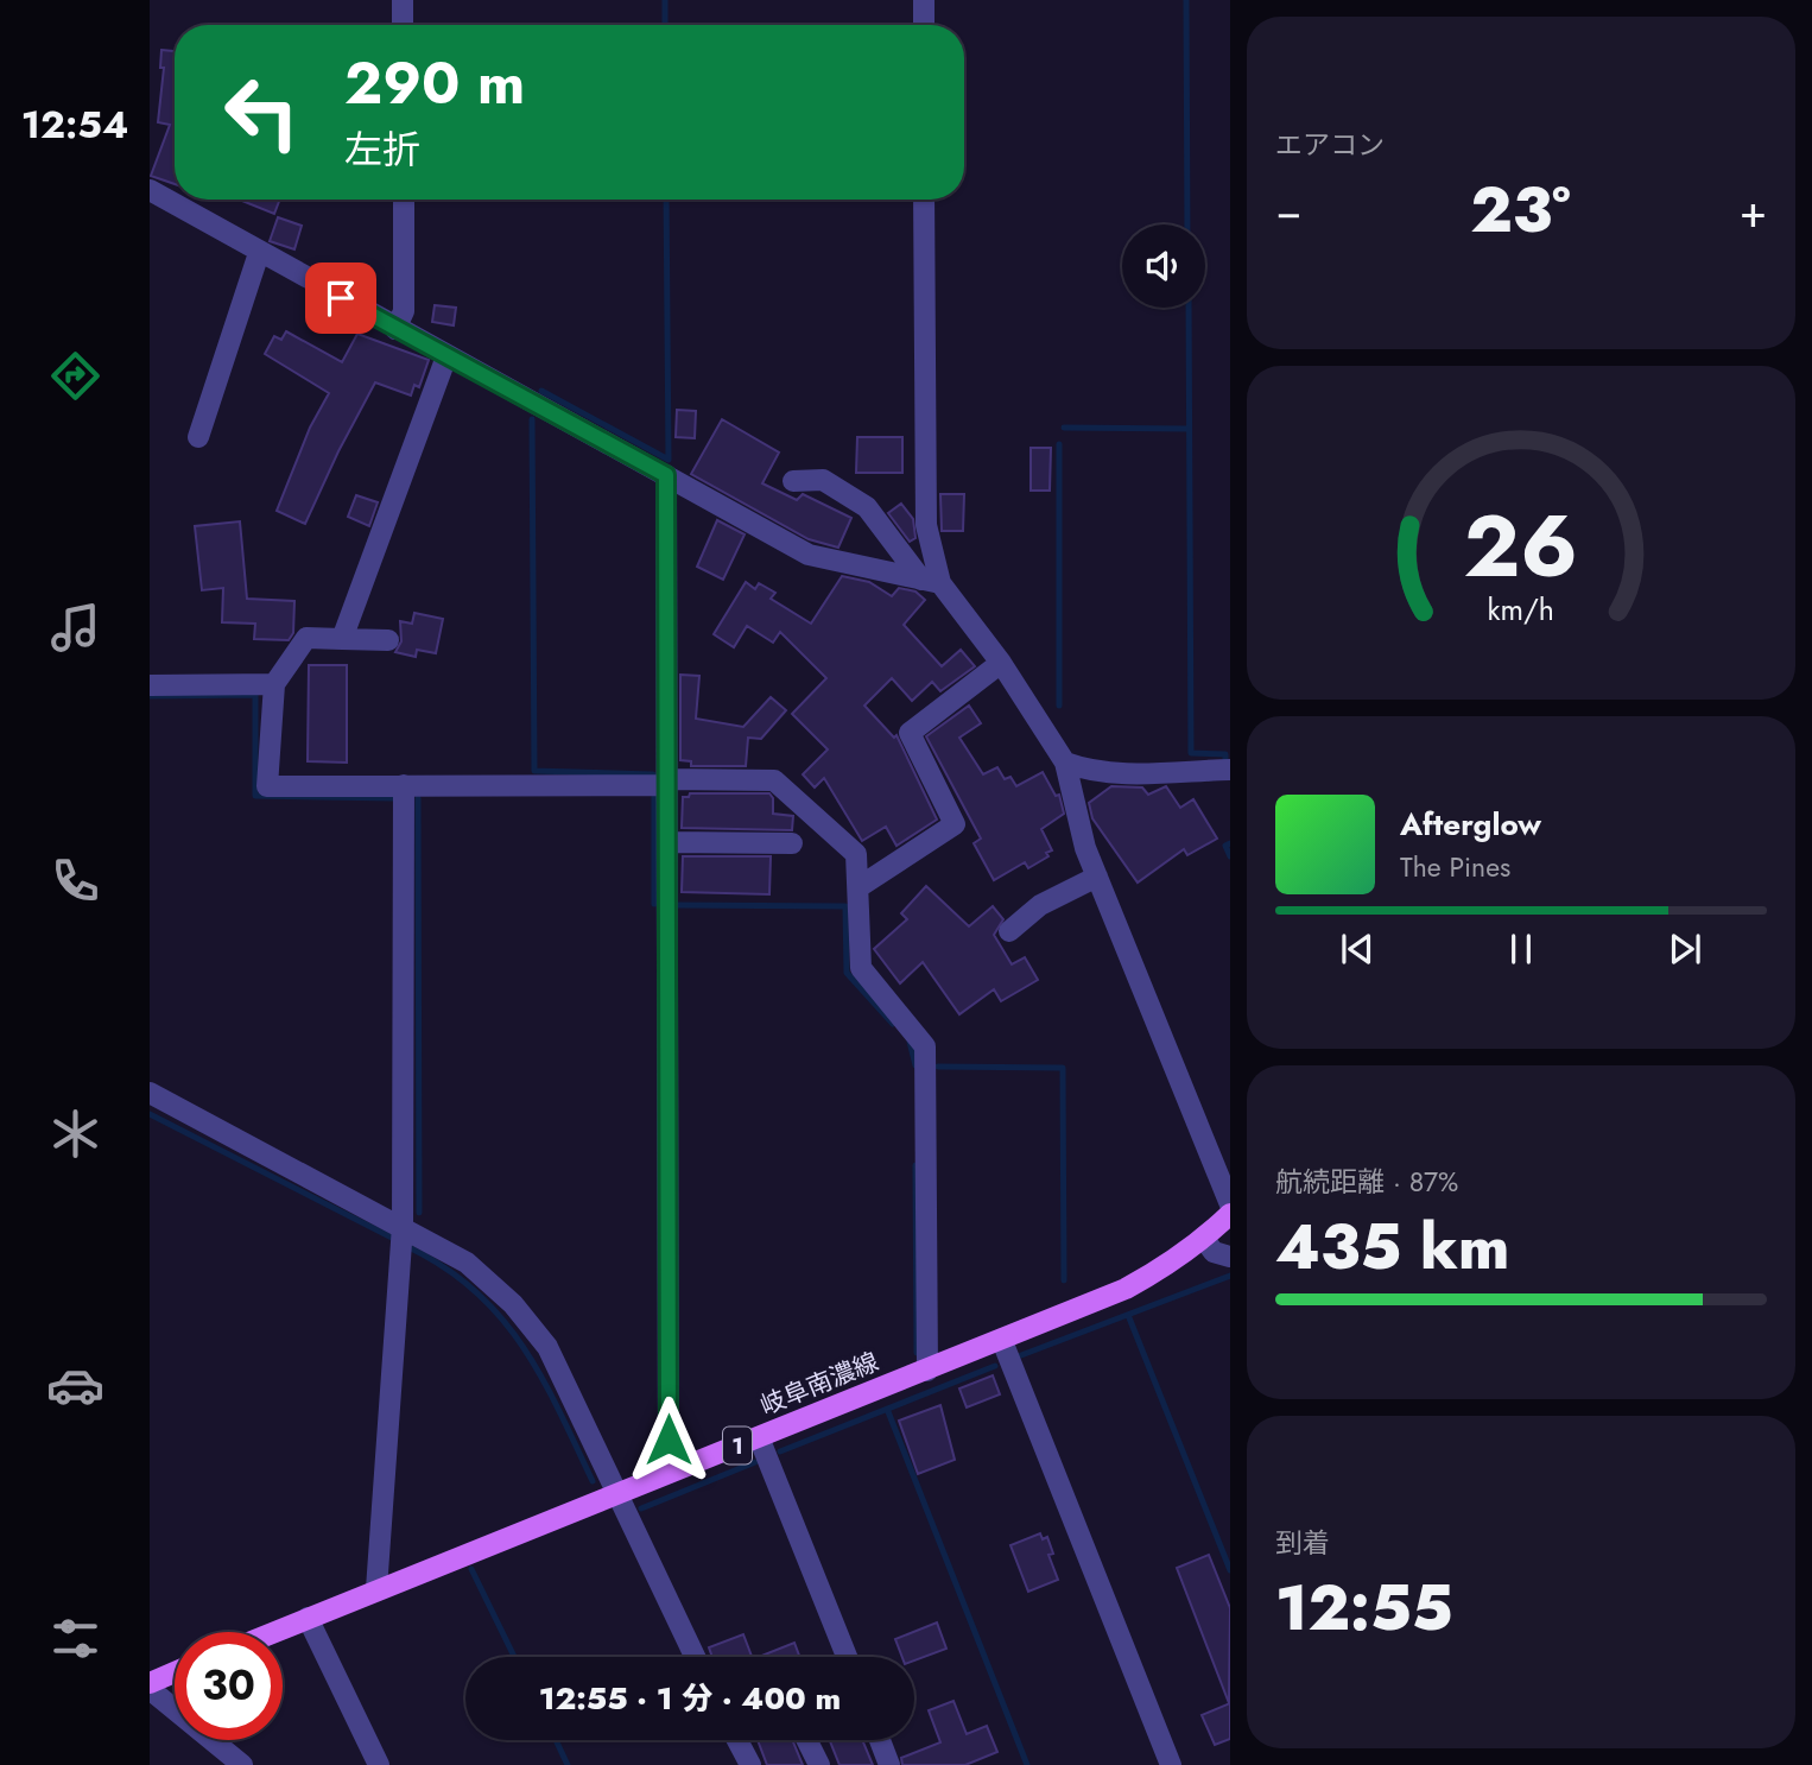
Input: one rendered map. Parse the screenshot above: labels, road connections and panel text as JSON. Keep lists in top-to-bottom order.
{
  "streets": {
    "main road": ["岐阜南濃線", "1"]
  },
  "page": {
    "tabs": "12:54",
    "tile": [
      "エアコン",
      ["航続距離 · 87%", "435 km"],
      ["到着", "12:55"]
    ],
    "turn": ["290 m", "左折"],
    "heat": ["−", "23°", "+"],
    "song": ["Afterglow", "The Pines"],
    "limit": "30",
    "trip": "12:55 · 1 分 · 400 m",
    "gauge": ["26", "km/h"]
  }
}
